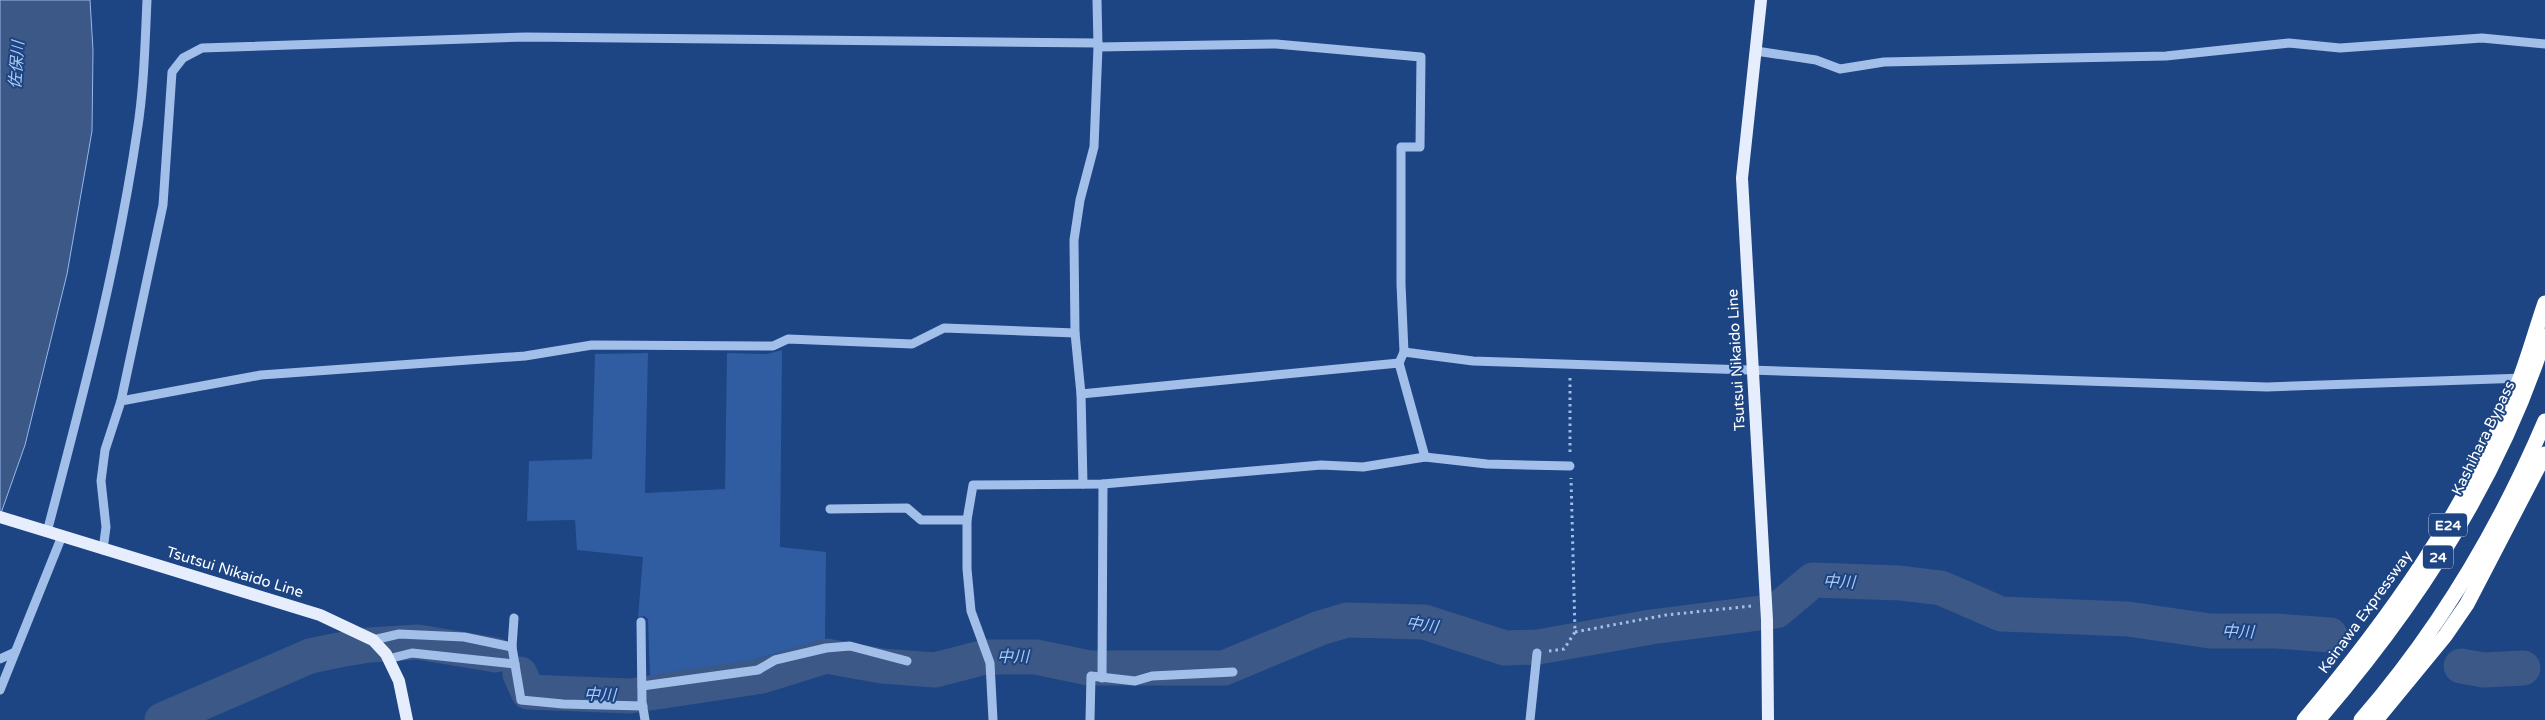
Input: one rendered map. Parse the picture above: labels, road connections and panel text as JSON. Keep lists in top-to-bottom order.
{
  "streets": {
    "highway": [
      "Kashihara Bypass",
      "E24",
      "24",
      "Keinawa Expressway"
    ],
    "main road": ["Tsutsui Nikaido Line"]
  },
  "water": ["佐保川", "中川"]
}
